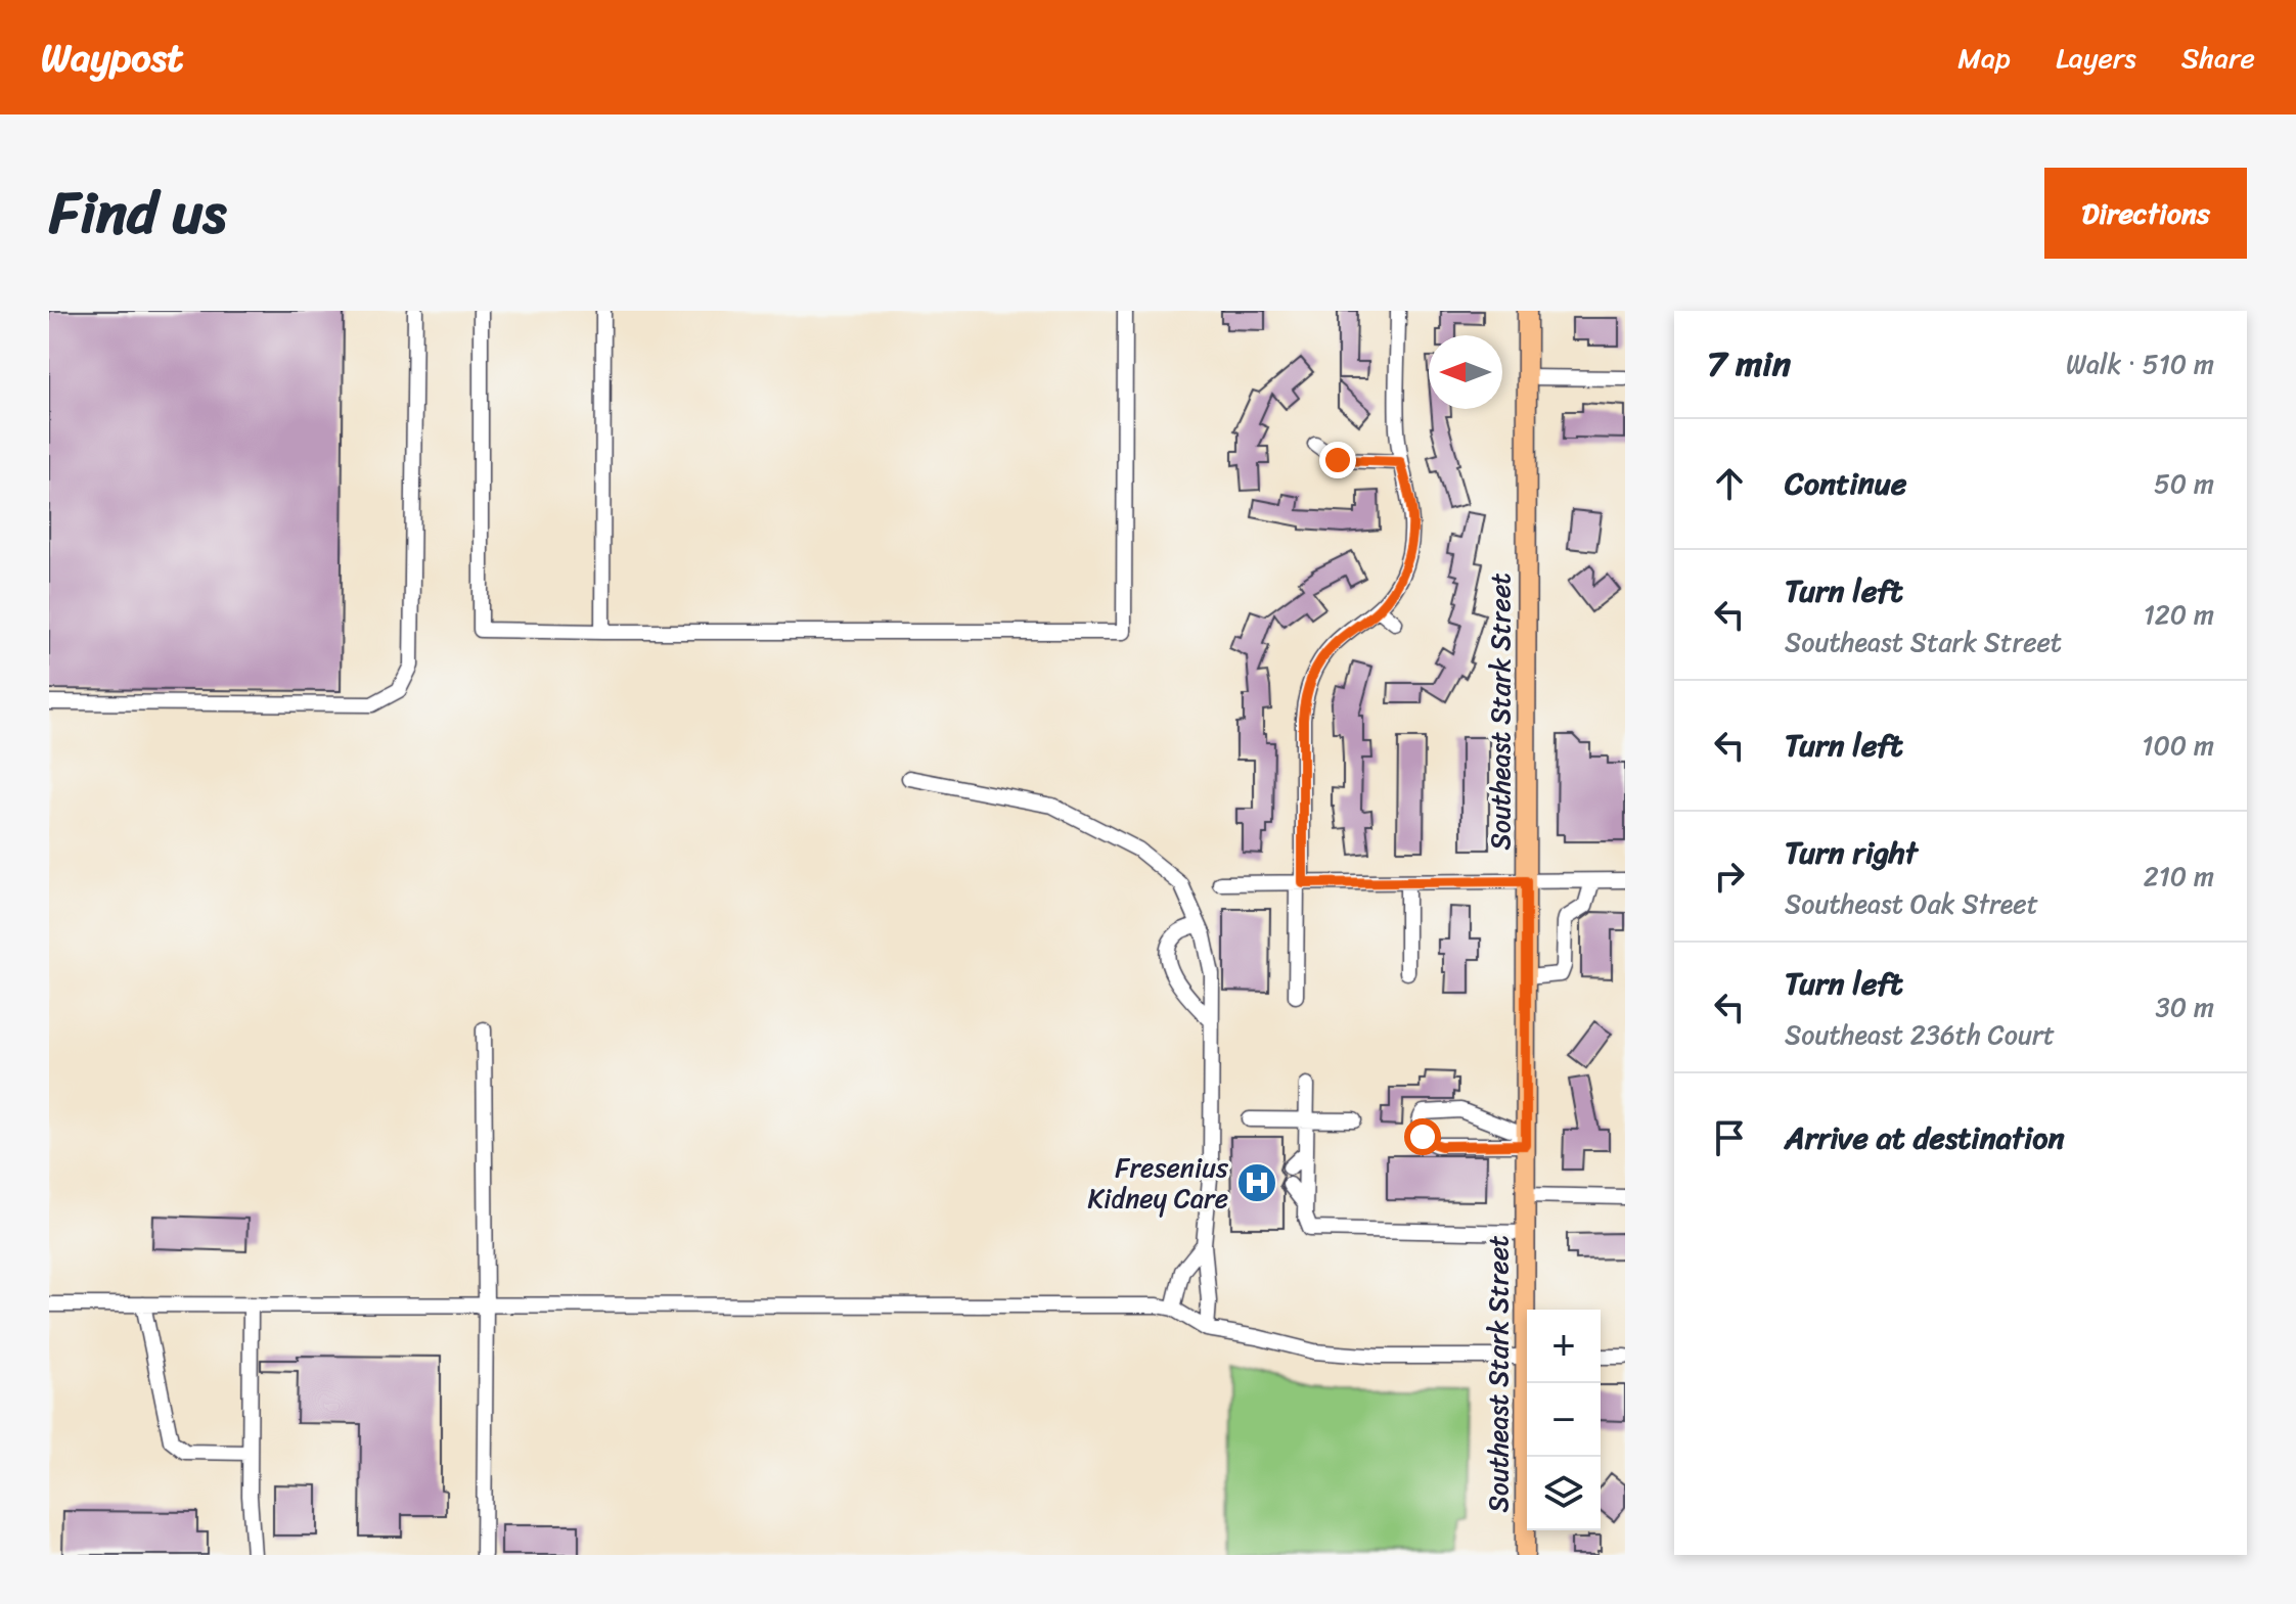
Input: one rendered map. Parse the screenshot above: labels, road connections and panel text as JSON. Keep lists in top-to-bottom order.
{
  "streets": {
    "main road": ["Southeast Stark Street"]
  },
  "places": {
    "hospital": ["Fresenius Kidney Care"]
  },
  "north": "left",
  "page": {
    "header": "Waypost",
    "nav": ["Map", "Layers", "Share"],
    "title": "Find us",
    "buttons": "Directions",
    "heading": ["7 min", "Walk · 510 m"],
    "list": [
      ["Continue", "50 m"],
      ["Turn left", "Southeast Stark Street", "120 m"],
      ["Turn left", "100 m"],
      ["Turn right", "Southeast Oak Street", "210 m"],
      ["Turn left", "Southeast 236th Court", "30 m"],
      "Arrive at destination"
    ],
    "map_buttons": ["+", "−"]
  }
}
